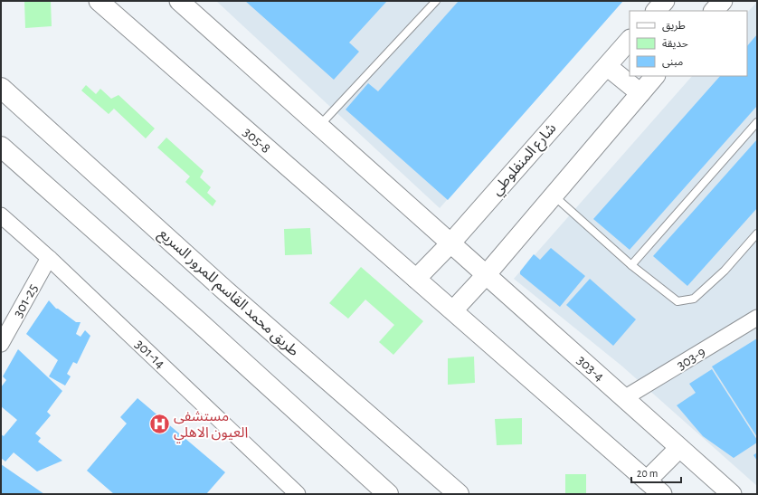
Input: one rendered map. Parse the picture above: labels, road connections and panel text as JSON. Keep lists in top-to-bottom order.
{
  "streets": {
    "highway": ["طريق محمد القاسم للمرور السريع"],
    "street": [
      "305-8",
      "شارع المنفلوطي",
      "301-25",
      "301-14",
      "303-9",
      "303-4"
    ]
  },
  "crossings": [
    ["305-8", "شارع المنفلوطي"],
    ["شارع المنفلوطي", "303-4"],
    ["301-25", "301-14"],
    ["303-9", "303-4"]
  ],
  "places": {
    "hospital": ["مستشفى العيون الاهلي"]
  },
  "legend": ["طريق", "حديقة", "مبنى"],
  "scale_bar": "20 m"
}
